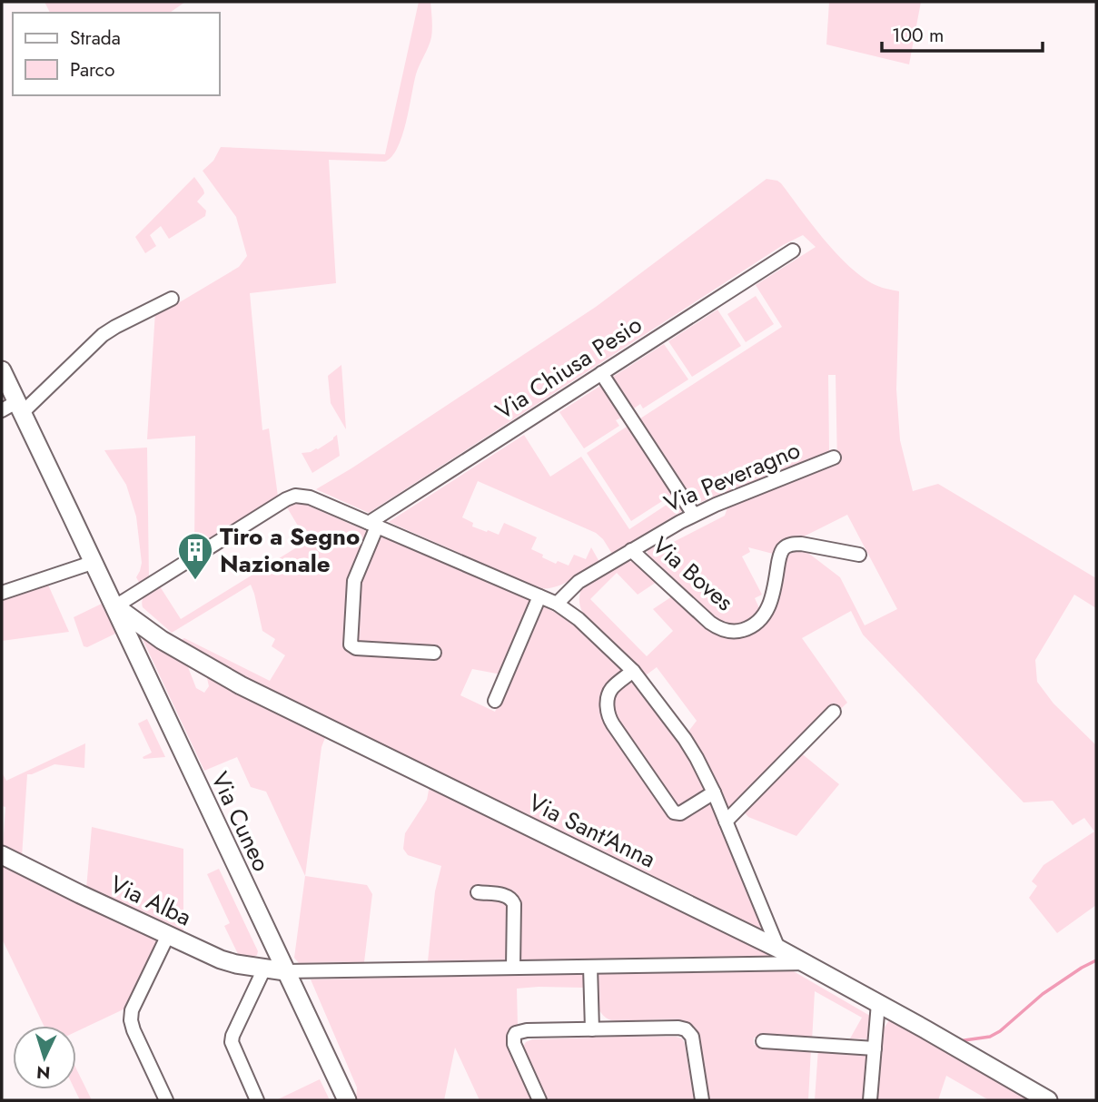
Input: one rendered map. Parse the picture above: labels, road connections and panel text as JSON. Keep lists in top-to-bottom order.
{
  "streets": {
    "street": [
      "Via Chiusa Pesio",
      "Via Peveragno",
      "Via Boves",
      "Via Cuneo",
      "Via Sant'Anna",
      "Via Alba"
    ]
  },
  "crossings": [
    ["Via Peveragno", "Via Boves"],
    ["Via Cuneo", "Via Sant'Anna"],
    ["Via Cuneo", "Via Alba"]
  ],
  "places": {
    "building": ["Tiro a Segno Nazionale"]
  },
  "legend": ["Strada", "Parco"],
  "scale_bar": "100 m",
  "north": "bottom"
}
